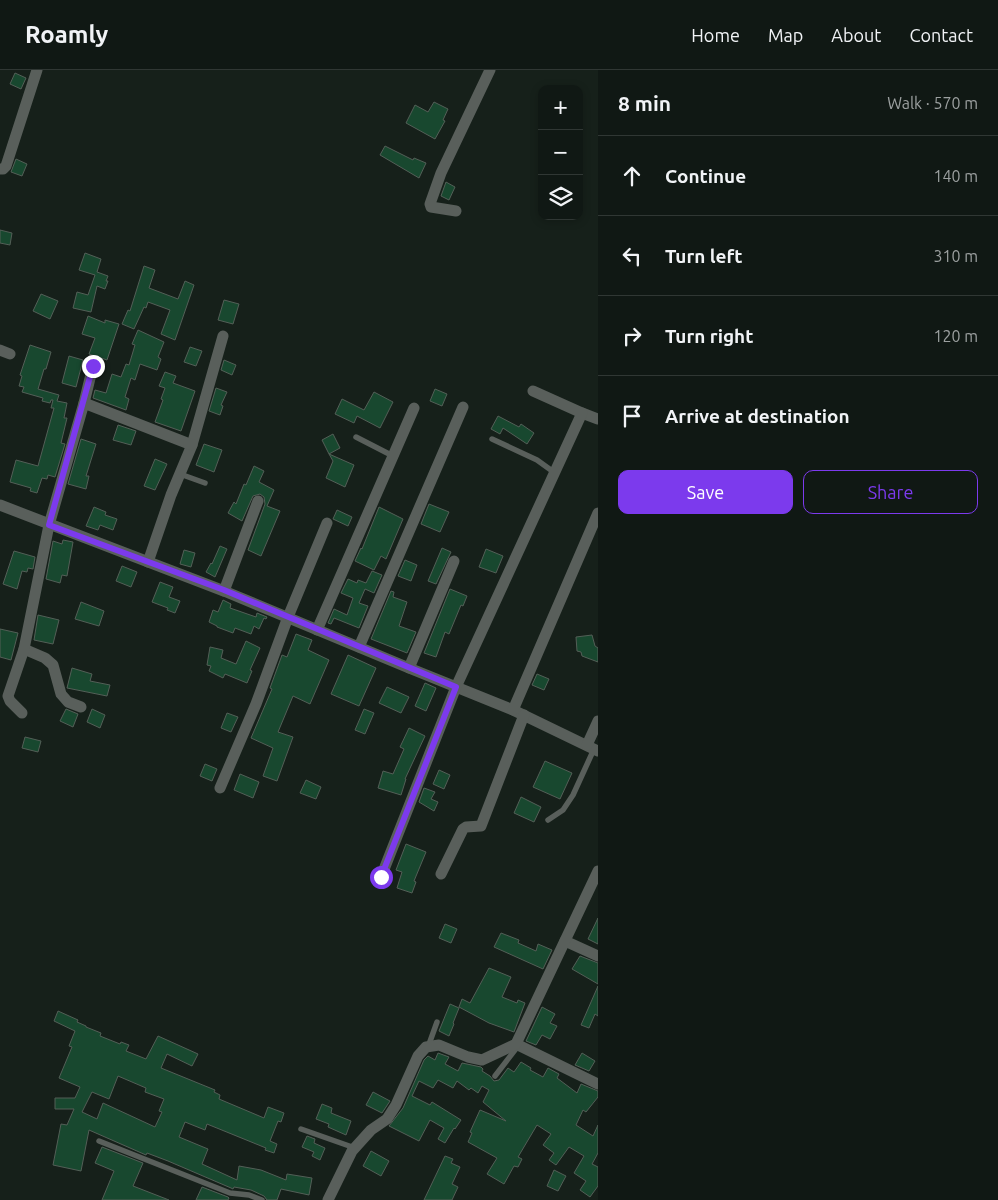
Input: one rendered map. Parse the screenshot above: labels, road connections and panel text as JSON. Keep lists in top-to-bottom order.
{
  "page": {
    "header": "Roamly",
    "nav": [
      "Home",
      "Map",
      "About",
      "Contact"
    ],
    "heading": ["8 min", "Walk · 570 m"],
    "map_buttons": ["+", "−"],
    "list": [
      ["Continue", "140 m"],
      ["Turn left", "310 m"],
      ["Turn right", "120 m"],
      "Arrive at destination"
    ],
    "buttons": ["Save", "Share"]
  }
}
